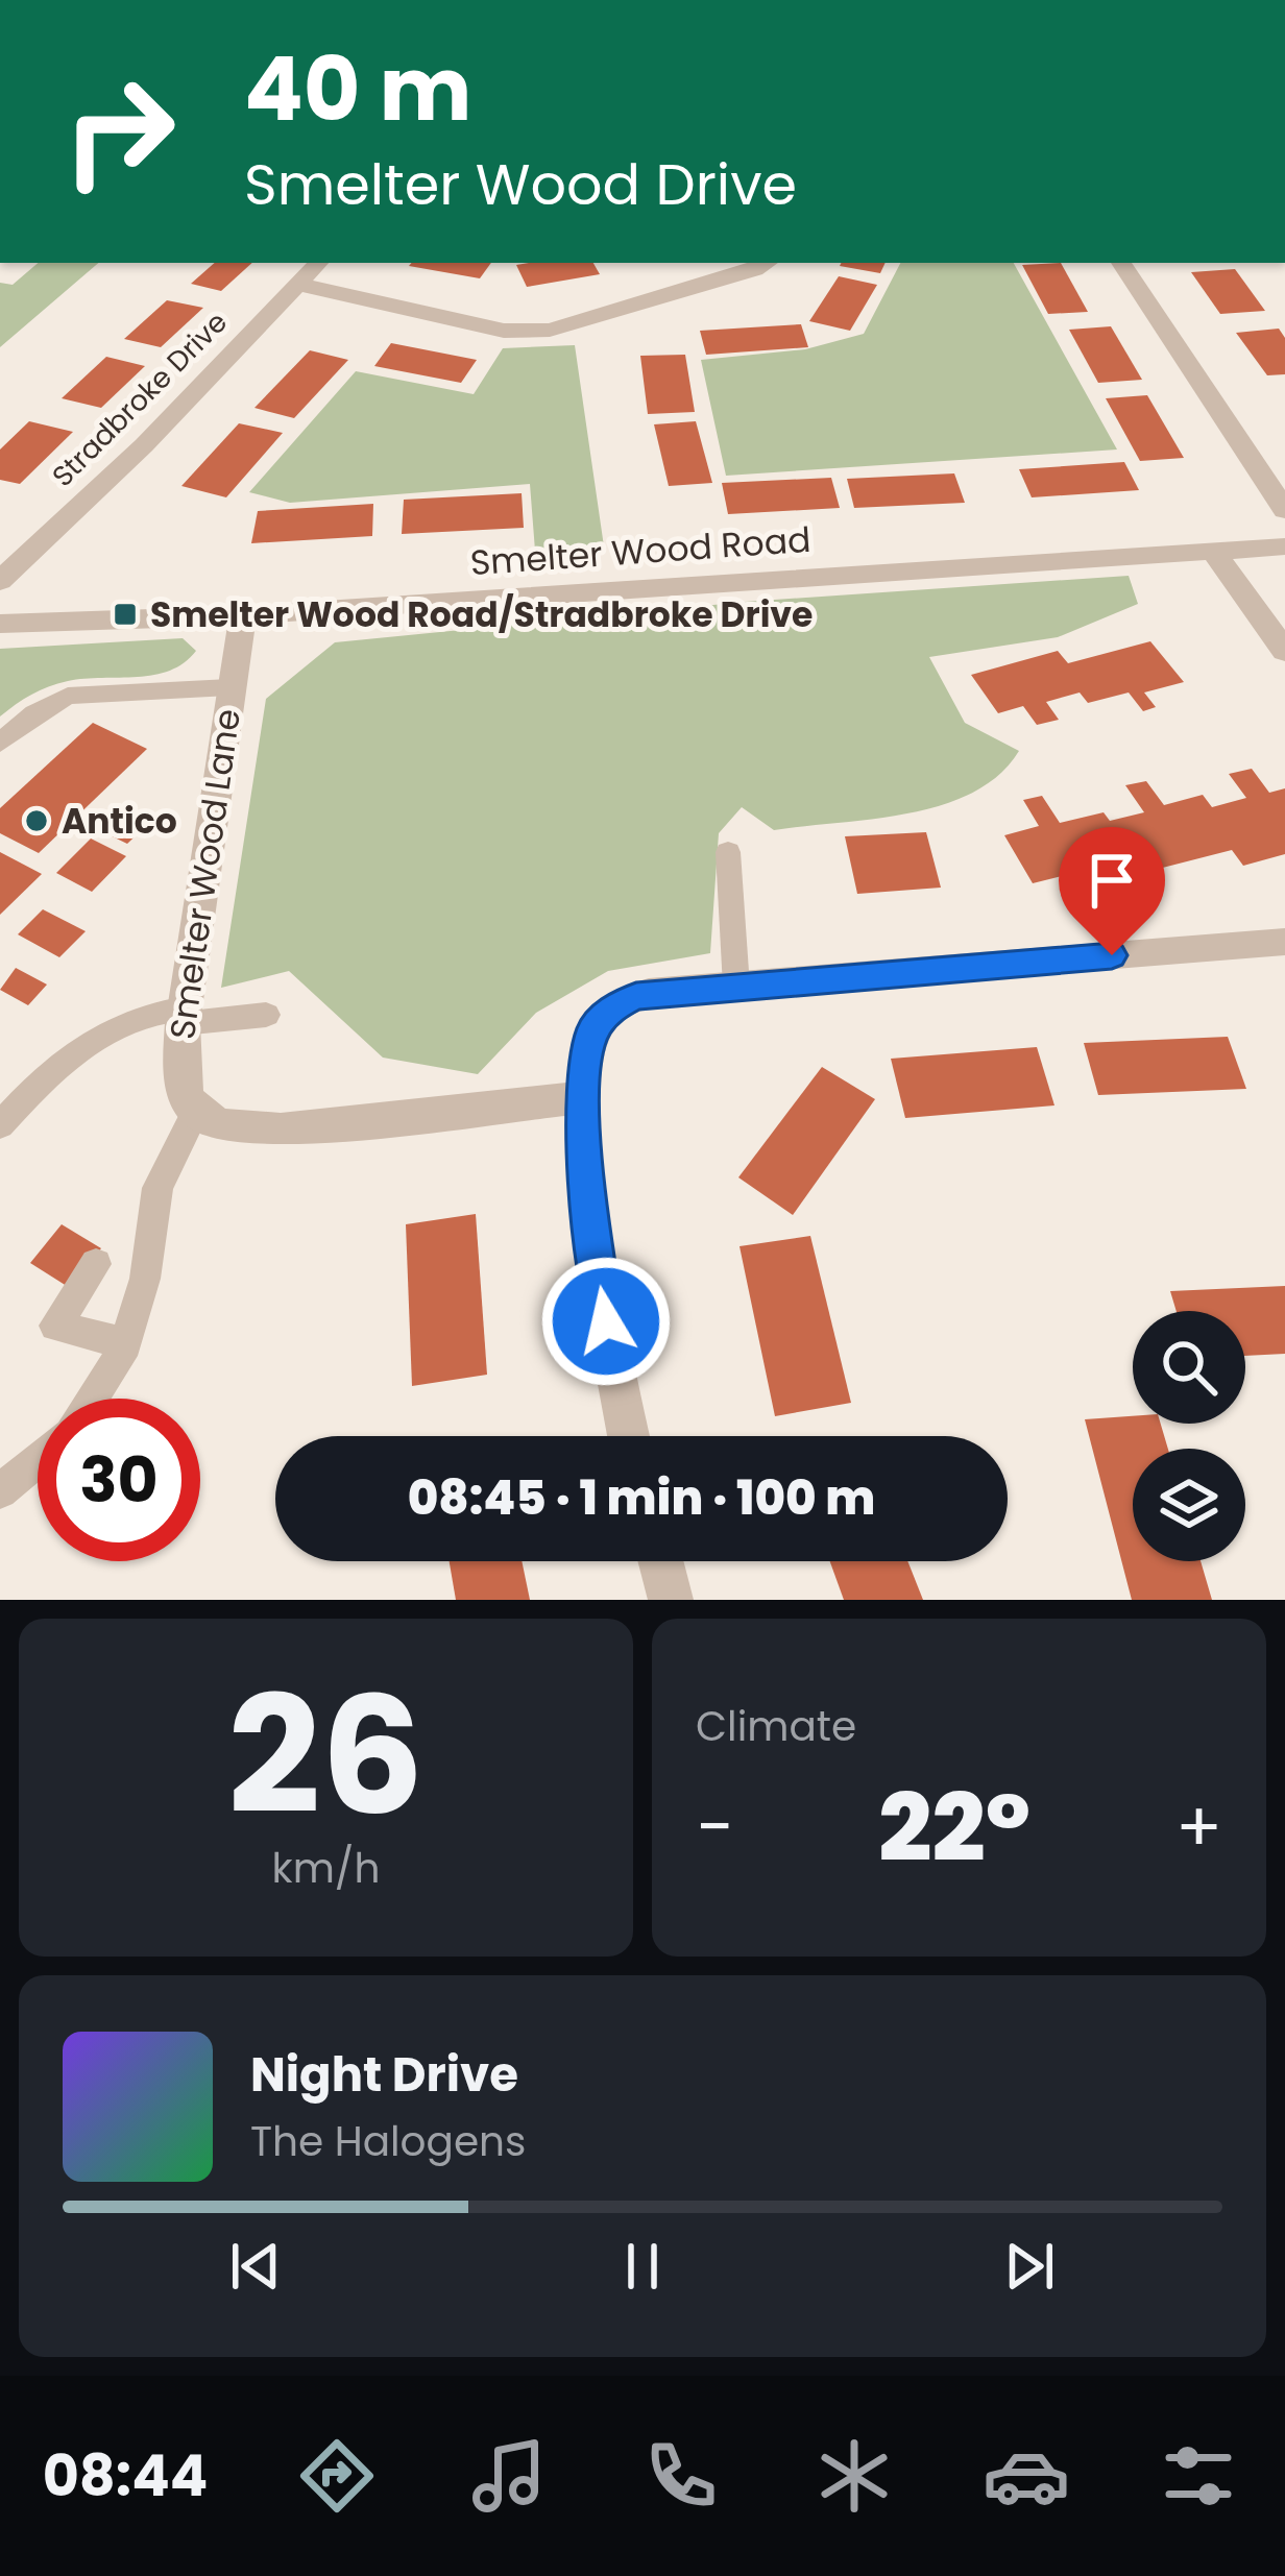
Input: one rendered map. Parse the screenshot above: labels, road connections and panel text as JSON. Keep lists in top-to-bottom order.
{
  "streets": {
    "street": ["Stradbroke Drive", "Smelter Wood Road", "Smelter Wood Lane"]
  },
  "crossings": [
    ["Smelter Wood Road", "Smelter Wood Lane"]
  ],
  "places": {
    "transit": ["Smelter Wood Road/Stradbroke Drive"],
    "other": ["Antico"]
  },
  "page": {
    "turn": ["40 m", "Smelter Wood Drive"],
    "limit": "30",
    "trip": "08:45 · 1 min · 100 m",
    "tile": [
      ["26", "km/h"],
      "Climate"
    ],
    "heat": ["−", "22°", "+"],
    "song": ["Night Drive", "The Halogens"],
    "tabs": "08:44"
  }
}
